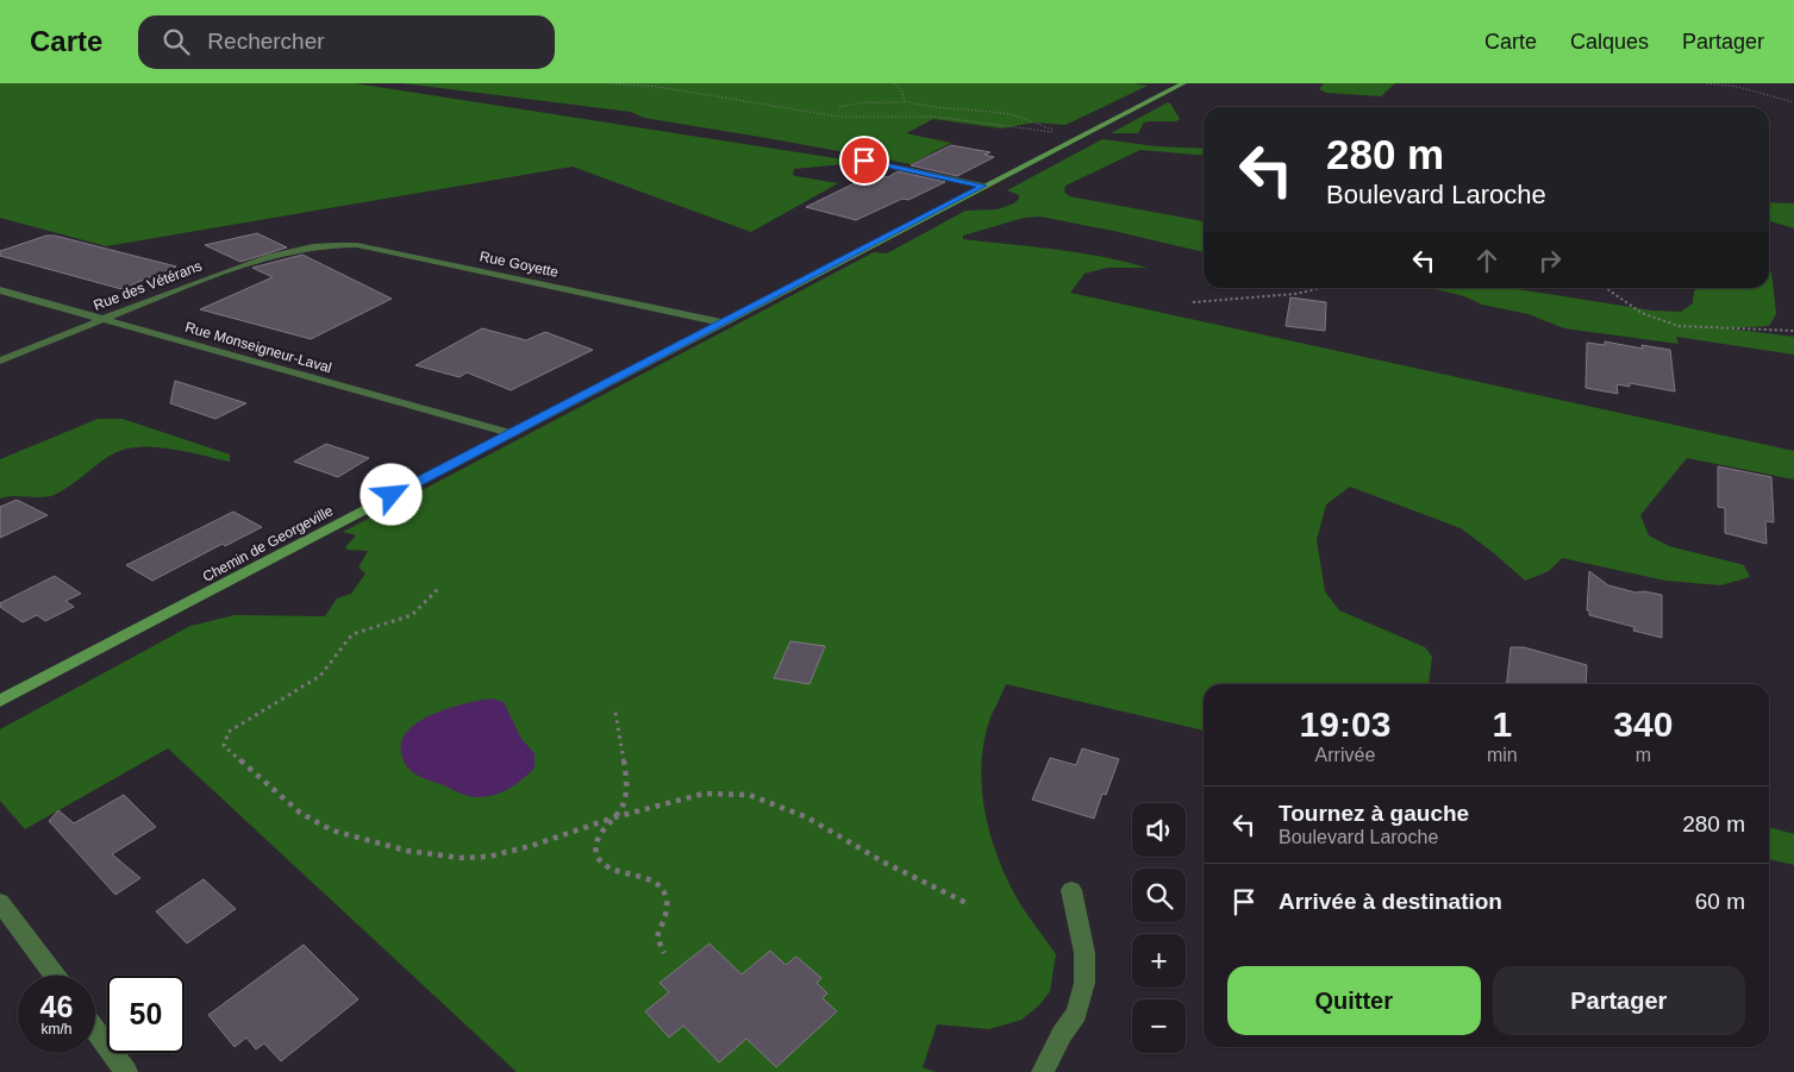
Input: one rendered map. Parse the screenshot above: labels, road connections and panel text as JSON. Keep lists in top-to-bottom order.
{
  "streets": {
    "main road": ["Chemin de Georgeville"],
    "street": ["Rue Goyette", "Rue des Vétérans", "Rue Monseigneur-Laval"]
  },
  "crossings": [
    ["Rue Goyette", "Rue des Vétérans"],
    ["Rue Goyette", "Chemin de Georgeville"],
    ["Rue des Vétérans", "Rue Monseigneur-Laval"],
    ["Rue Monseigneur-Laval", "Chemin de Georgeville"]
  ],
  "page": {
    "header": "Carte",
    "search": "Rechercher",
    "nav": ["Carte", "Calques", "Partager"],
    "turn": ["280 m", "Boulevard Laroche"],
    "eta": [
      "19:03",
      "Arrivée",
      "1",
      "min",
      "340",
      "m"
    ],
    "list": [
      {
        "name": "Tournez à gauche",
        "note": "Boulevard Laroche",
        "value": "280 m"
      },
      {
        "name": "Arrivée à destination",
        "value": "60 m"
      }
    ],
    "map_buttons": ["+", "−"],
    "buttons": ["Quitter", "Partager"],
    "speed": "46 km/h",
    "limit": "50"
  }
}
